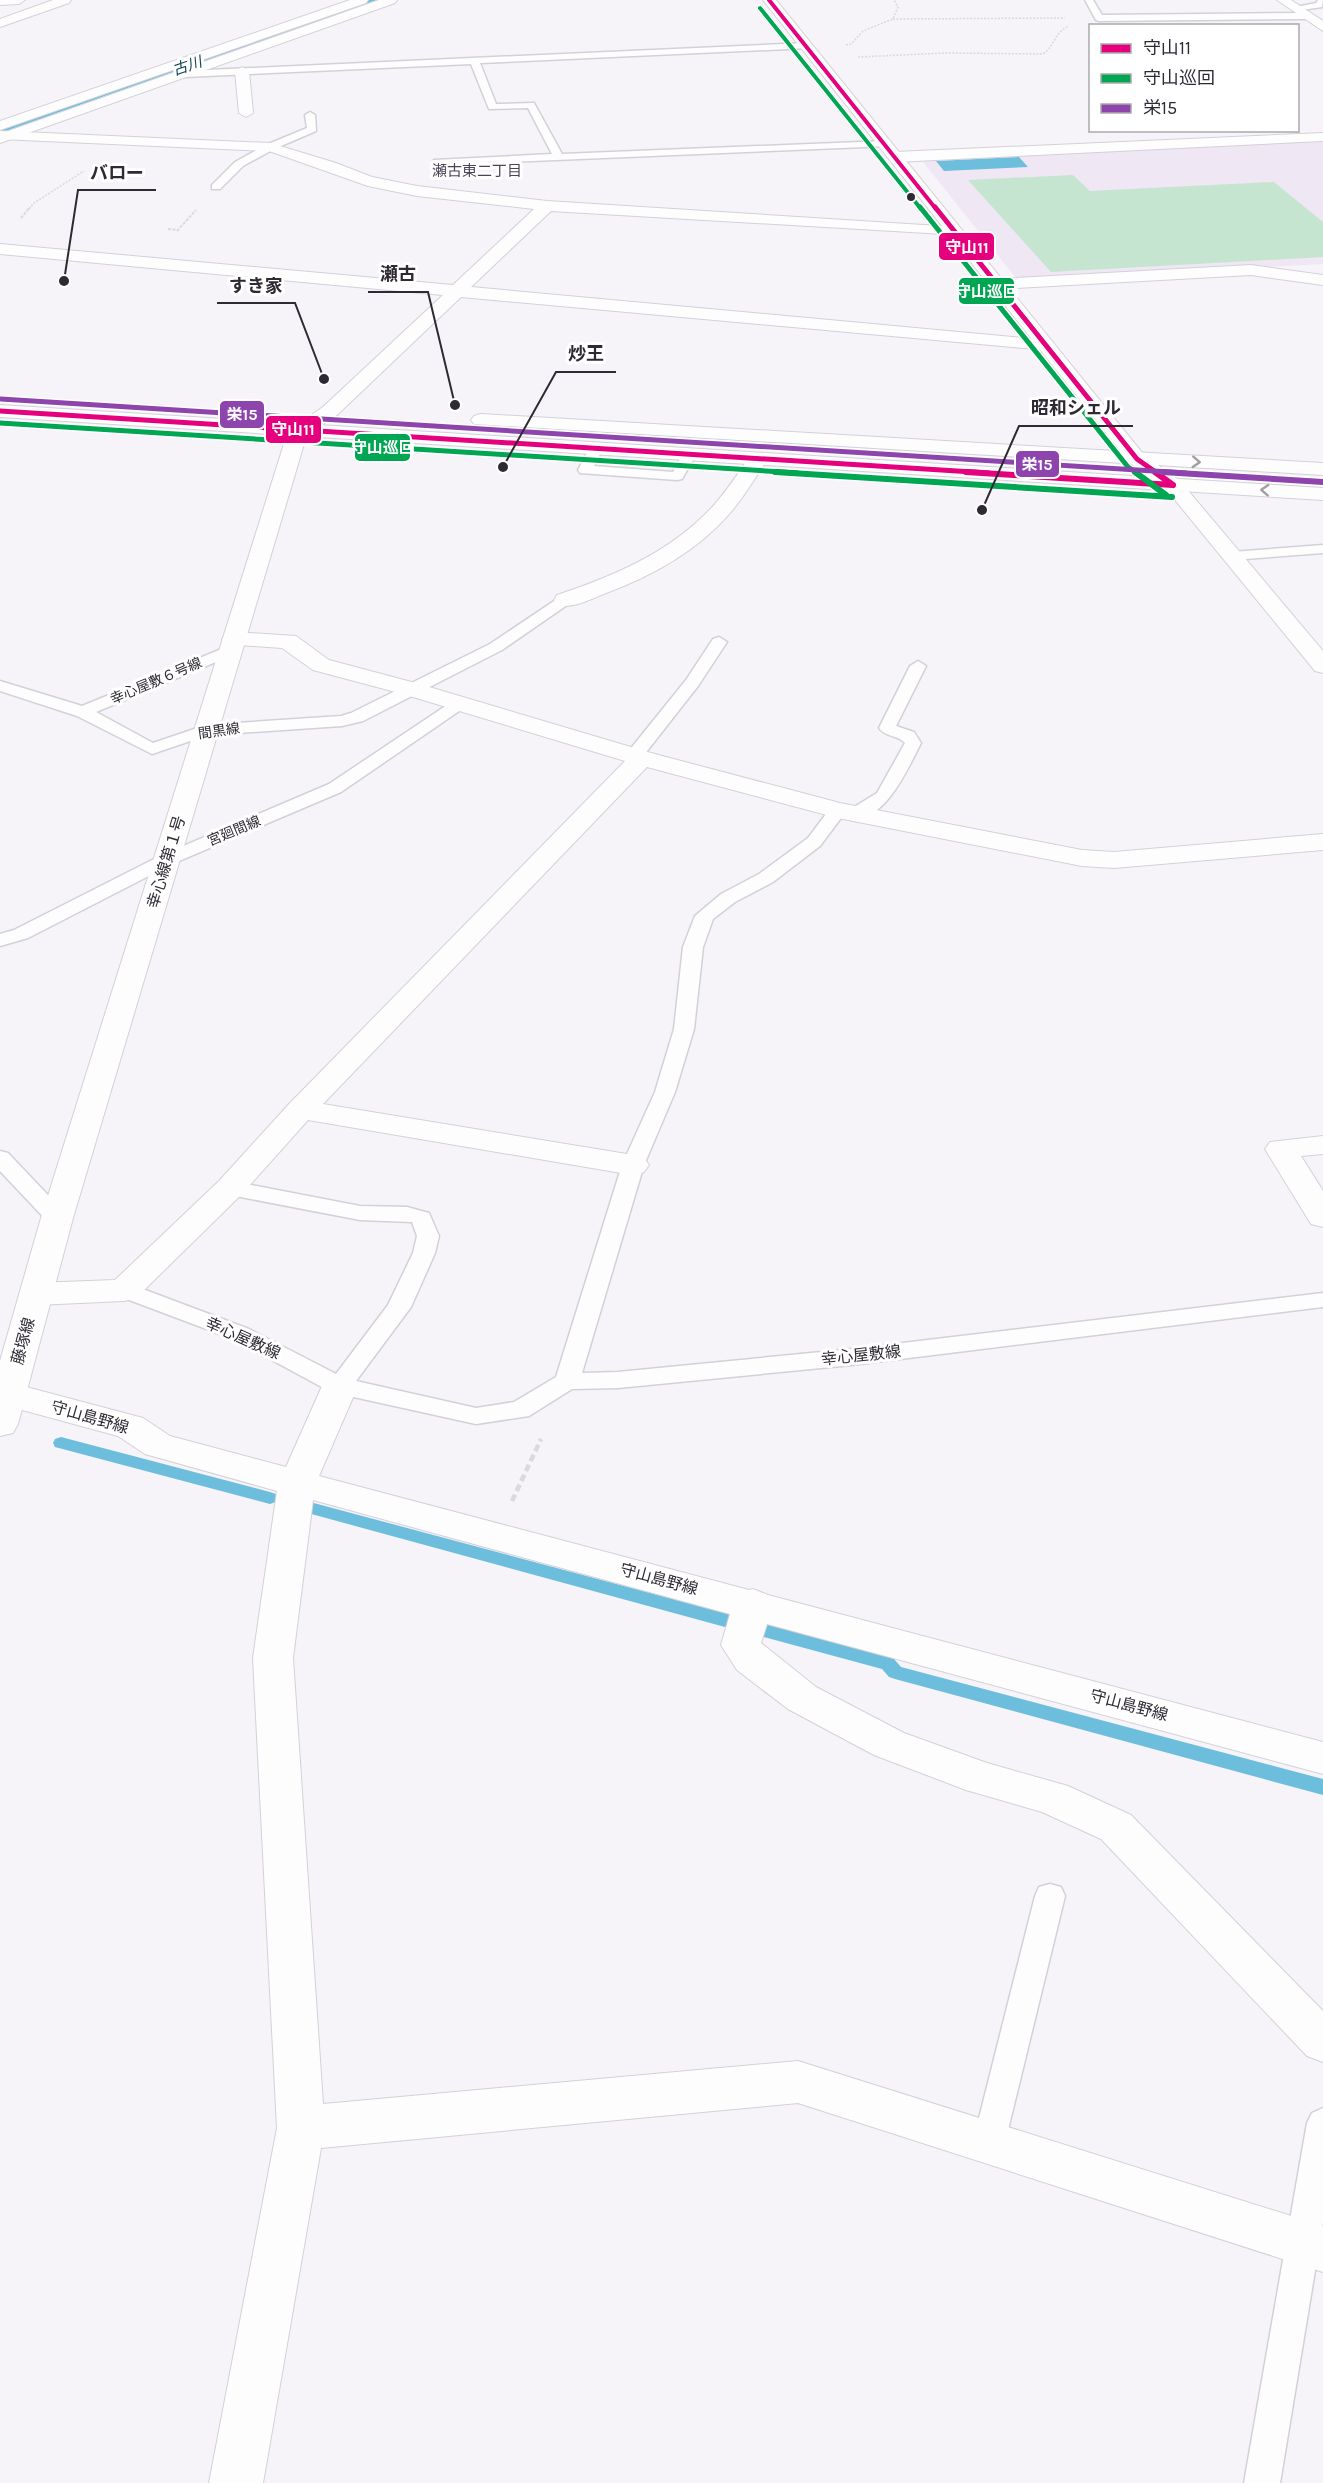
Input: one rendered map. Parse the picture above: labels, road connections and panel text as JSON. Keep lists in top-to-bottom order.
{
  "streets": {
    "main road": [
      "幸心線第１号",
      "幸心屋敷線",
      "藤塚線",
      "守山島野線"
    ],
    "lane": ["幸心屋敷６号線", "間黒線", "宮廻間線"]
  },
  "crossings": [
    ["幸心屋敷６号線", "間黒線"],
    ["幸心屋敷６号線", "幸心線第１号"],
    ["間黒線", "幸心線第１号"],
    ["宮廻間線", "幸心線第１号"],
    ["幸心線第１号", "幸心屋敷線"],
    ["幸心線第１号", "藤塚線"],
    ["幸心屋敷線", "藤塚線"],
    ["藤塚線", "守山島野線"]
  ],
  "districts": ["瀬古東二丁目"],
  "water": ["古川"],
  "places": [
    "バロー",
    "すき家",
    "瀬古",
    "炒王",
    "昭和シェル"
  ],
  "lines": ["transit line 守山11", "transit line 守山巡回", "transit line 栄15"],
  "legend": ["守山11", "守山巡回", "栄15"]
}
